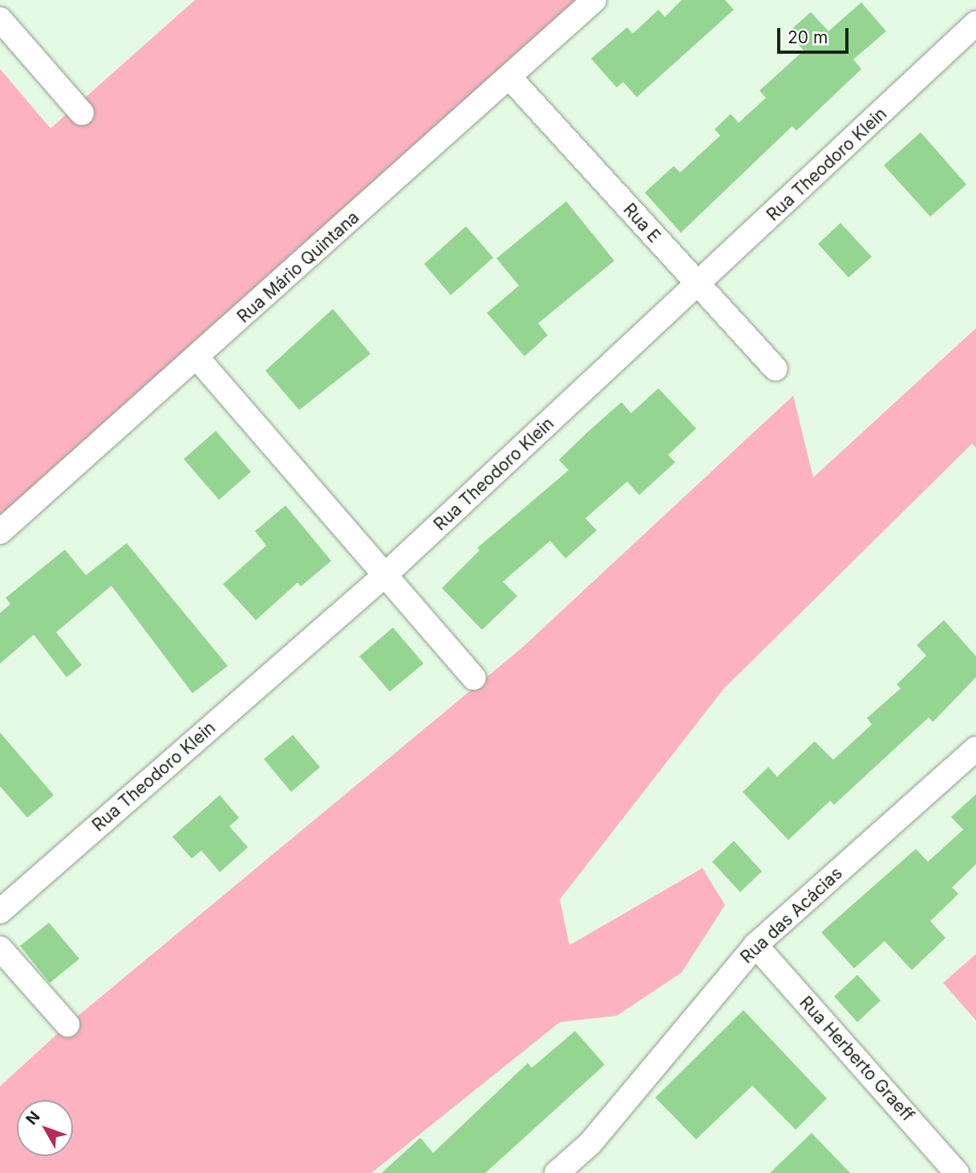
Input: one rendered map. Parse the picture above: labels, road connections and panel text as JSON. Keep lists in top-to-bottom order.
{
  "streets": {
    "street": [
      "Rua Theodoro Klein",
      "Rua E",
      "Rua Mário Quintana",
      "Rua das Acácias",
      "Rua Herberto Graeff"
    ]
  },
  "crossings": [
    ["Rua Theodoro Klein", "Rua E"],
    ["Rua E", "Rua Mário Quintana"],
    ["Rua das Acácias", "Rua Herberto Graeff"]
  ],
  "scale_bar": "20 m",
  "north": "top left"
}
